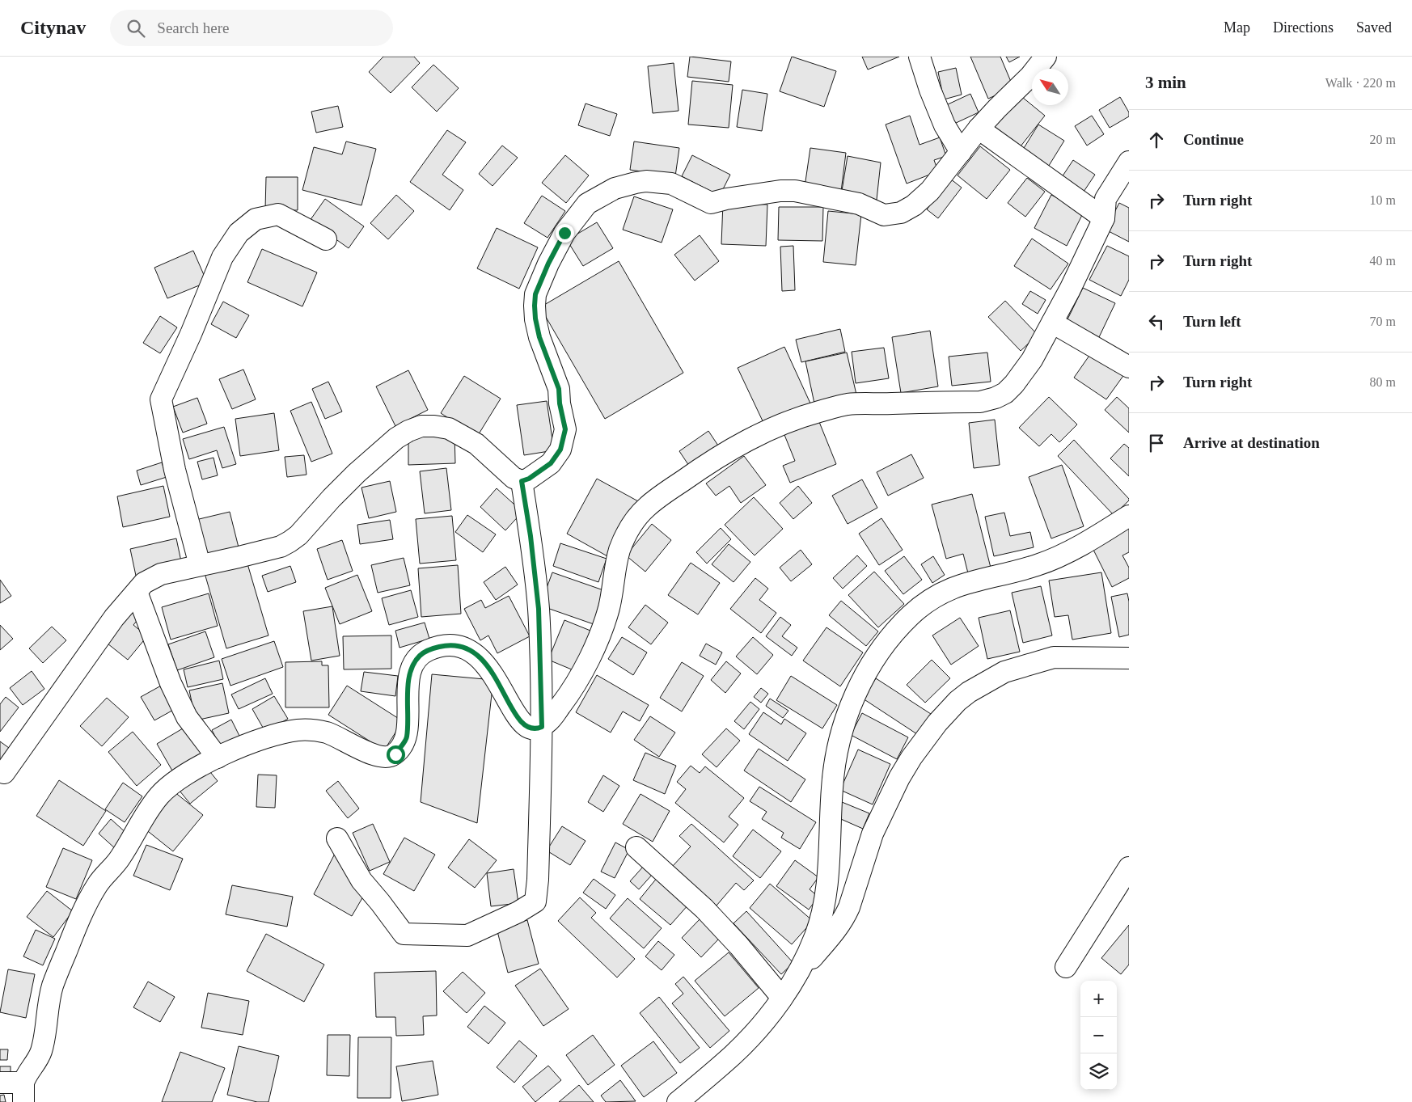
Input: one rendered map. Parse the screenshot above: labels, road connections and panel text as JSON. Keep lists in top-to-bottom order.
{
  "north": "top left",
  "page": {
    "header": "Citynav",
    "search": "Search here",
    "nav": ["Map", "Directions", "Saved"],
    "heading": ["3 min", "Walk · 220 m"],
    "list": [
      ["Continue", "20 m"],
      ["Turn right", "10 m"],
      ["Turn right", "40 m"],
      ["Turn left", "70 m"],
      ["Turn right", "80 m"],
      "Arrive at destination"
    ],
    "map_buttons": ["+", "−"]
  }
}
